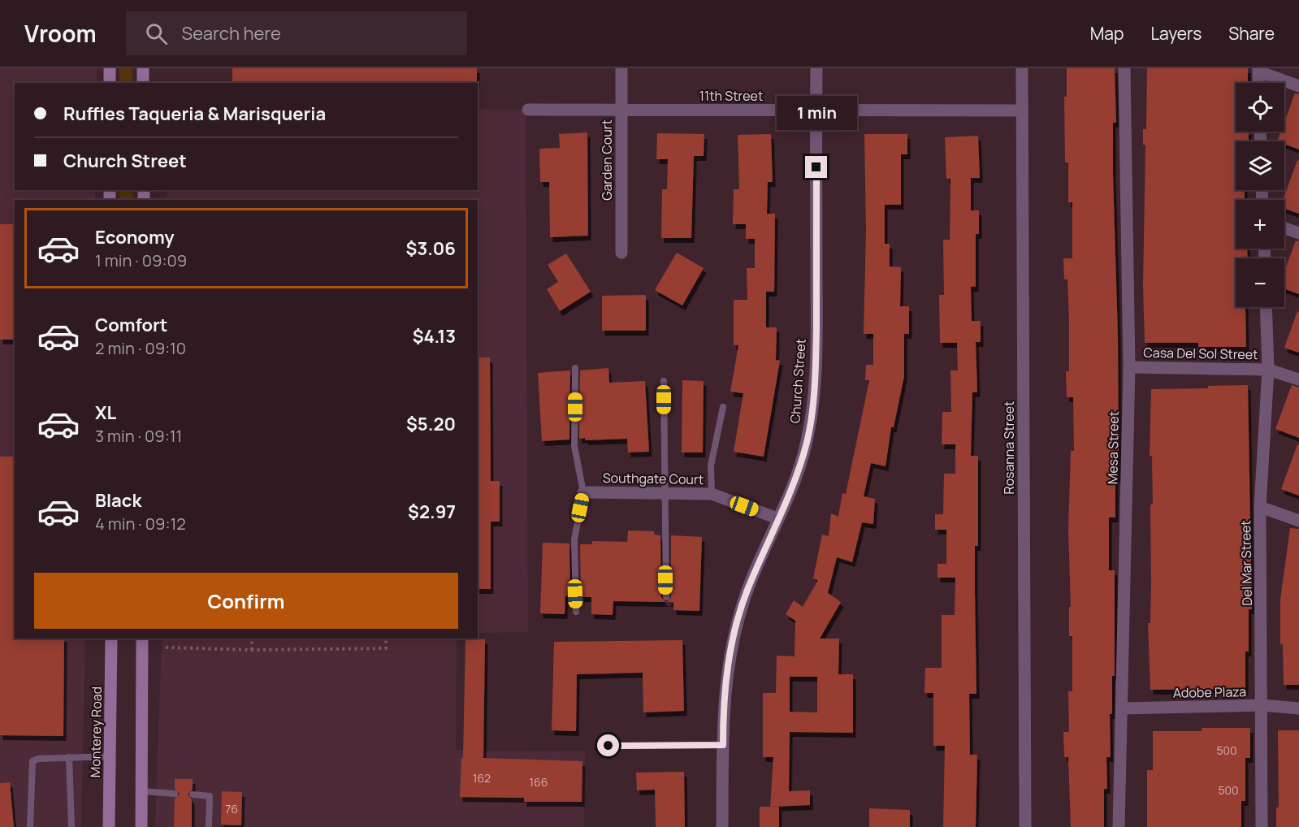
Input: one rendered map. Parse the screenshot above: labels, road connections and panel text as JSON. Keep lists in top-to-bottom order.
{
  "streets": {
    "main road": ["Monterey Road"],
    "street": [
      "11th Street",
      "Garden Court",
      "Casa Del Sol Street",
      "Church Street",
      "Rosanna Street",
      "Mesa Street",
      "Southgate Court",
      "Del Mar Street",
      "Adobe Plaza"
    ]
  },
  "crossings": [
    ["11th Street", "Garden Court"],
    ["11th Street", "Church Street"],
    ["11th Street", "Rosanna Street"],
    ["Casa Del Sol Street", "Mesa Street"],
    ["Casa Del Sol Street", "Del Mar Street"],
    ["Church Street", "Southgate Court"],
    ["Mesa Street", "Adobe Plaza"],
    ["Del Mar Street", "Adobe Plaza"]
  ],
  "house_numbers": [
    "500",
    "162",
    "166",
    "500",
    "76"
  ],
  "page": {
    "header": "Vroom",
    "search": "Search here",
    "nav": ["Map", "Layers", "Share"],
    "map_buttons": ["+", "−"],
    "banner": ["Ruffles Taqueria & Marisqueria", "Church Street"],
    "bubble": "1 min",
    "list": [
      {
        "name": "Economy",
        "note": "1 min · 09:09",
        "value": "$3.06"
      },
      {
        "name": "Comfort",
        "note": "2 min · 09:10",
        "value": "$4.13"
      },
      {
        "name": "XL",
        "note": "3 min · 09:11",
        "value": "$5.20"
      },
      {
        "name": "Black",
        "note": "4 min · 09:12",
        "value": "$2.97"
      }
    ],
    "buttons": "Confirm"
  }
}
